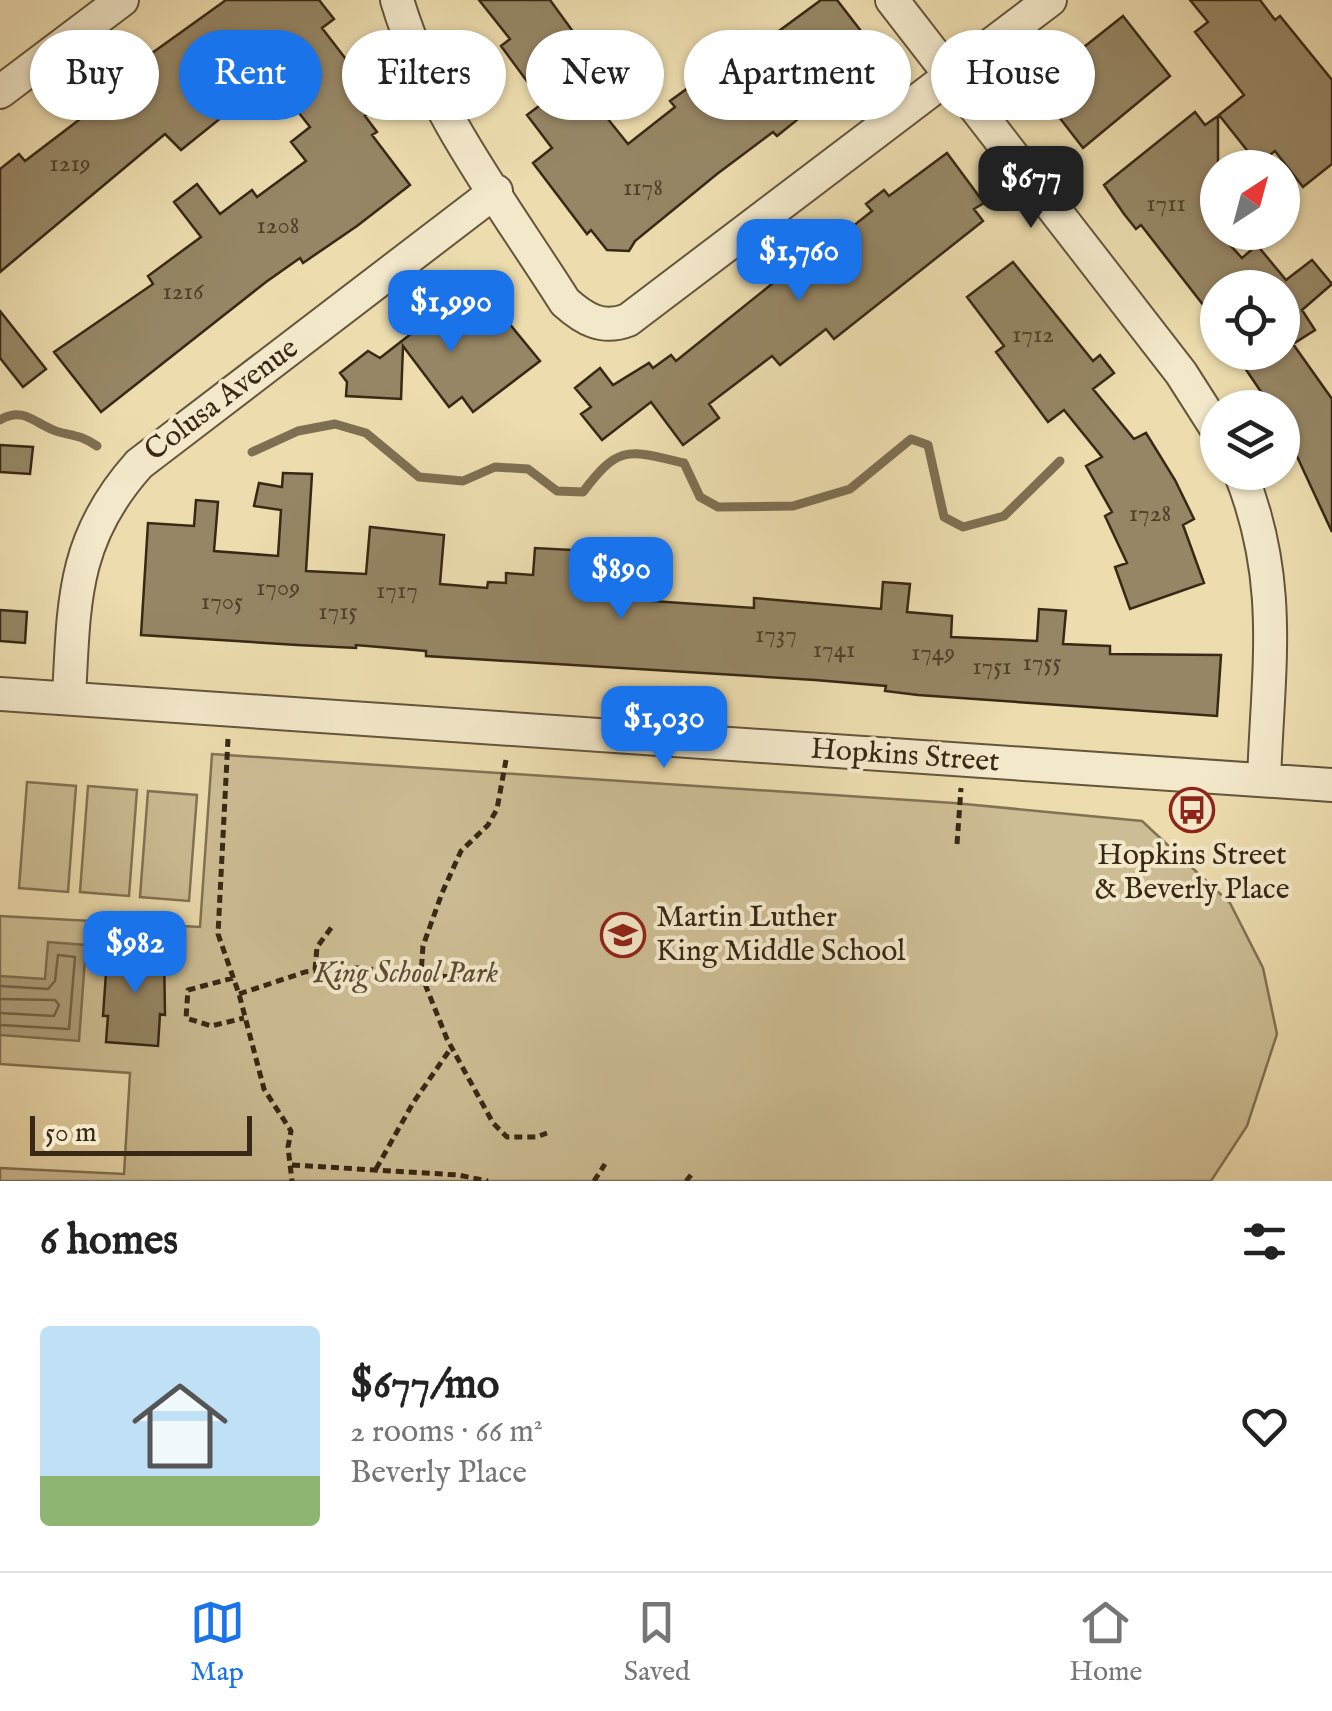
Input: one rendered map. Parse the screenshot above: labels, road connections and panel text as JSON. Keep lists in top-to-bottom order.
{
  "streets": {
    "street": ["Colusa Avenue", "Hopkins Street"]
  },
  "crossings": [
    ["Colusa Avenue", "Hopkins Street"]
  ],
  "parks": ["King School Park"],
  "places": {
    "bus stop": ["Hopkins Street & Beverly Place"],
    "school or university": ["Martin Luther King Middle School"]
  },
  "house_numbers": [
    "1219",
    "1178",
    "1711",
    "1208",
    "1216",
    "1712",
    "1728",
    "1709",
    "1717",
    "1705",
    "1715",
    "1737",
    "1741",
    "1749",
    "1755",
    "1751"
  ],
  "scale_bar": "50 m",
  "north": "top right",
  "page": {
    "chip": [
      "Buy",
      "Rent",
      "Filters",
      "New",
      "Apartment",
      "House"
    ],
    "price": [
      "$677",
      "$1,760",
      "$1,990",
      "$890",
      "$1,030",
      "$982"
    ],
    "scale": "50 m",
    "heading": "6 homes",
    "list": [
      {
        "name": "$677/mo",
        "note": "2 rooms · 66 m² · Beverly Place"
      }
    ],
    "tabs": ["Map", "Saved", "Home"]
  }
}
